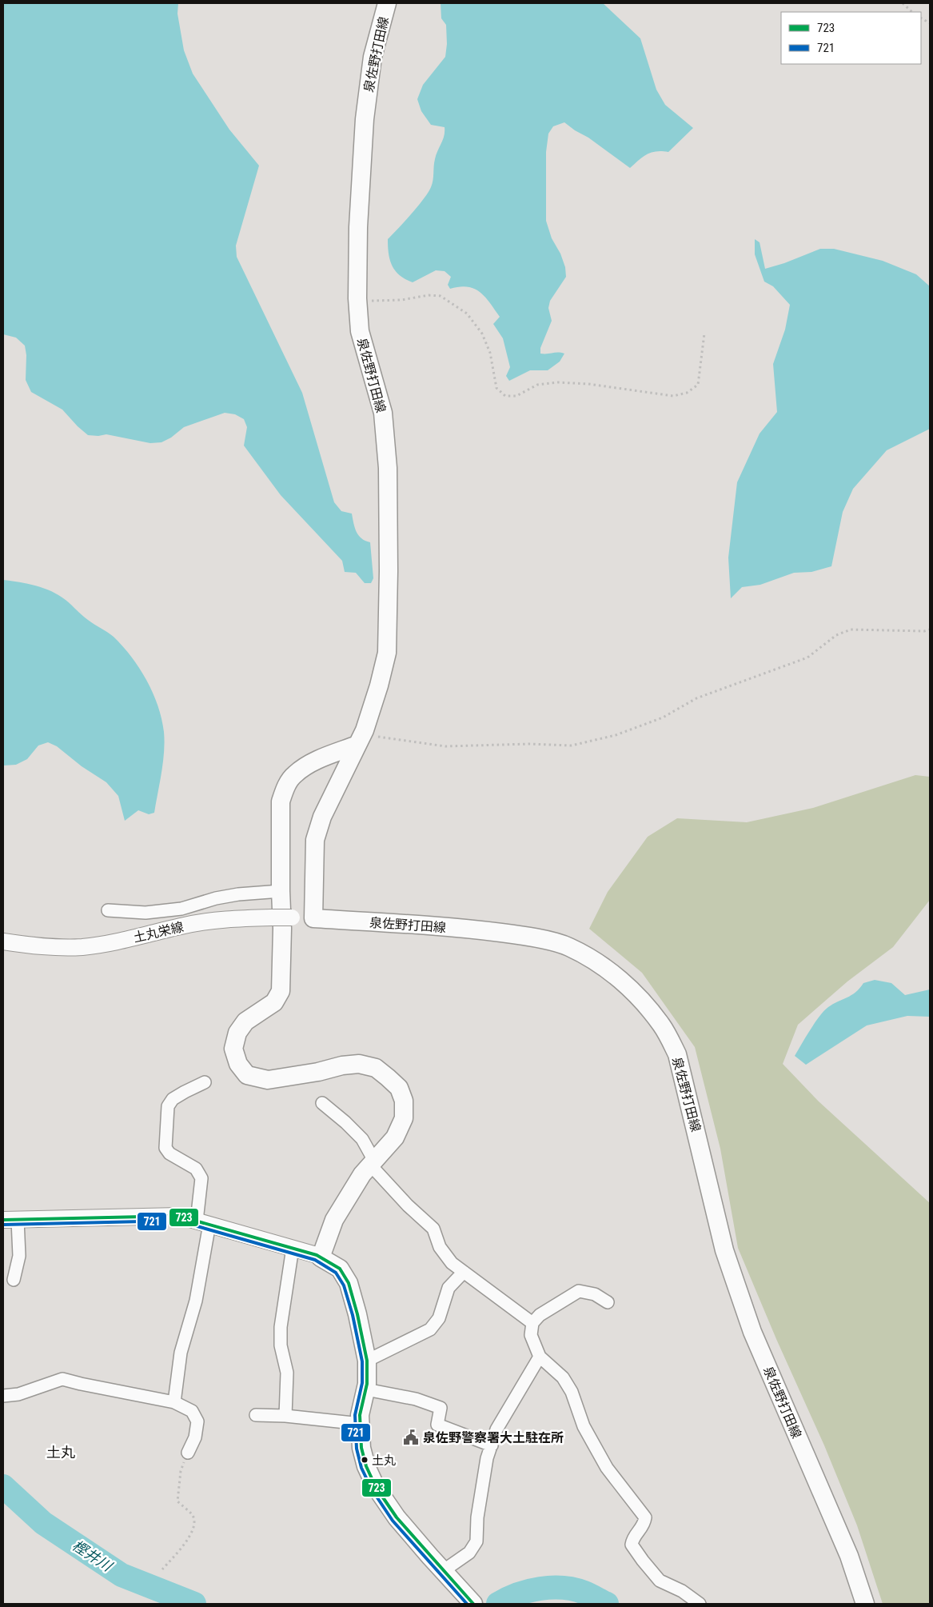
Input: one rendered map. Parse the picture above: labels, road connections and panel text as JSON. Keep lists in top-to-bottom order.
{
  "streets": {
    "main road": ["泉佐野打田線", "土丸栄線"]
  },
  "crossings": [
    ["泉佐野打田線", "土丸栄線"]
  ],
  "districts": ["土丸"],
  "water": ["樫井川"],
  "places": {
    "public building": ["泉佐野警察署大土駐在所"],
    "other": ["土丸"]
  },
  "lines": ["transit line 723", "transit line 721"],
  "legend": ["723", "721"]
}
